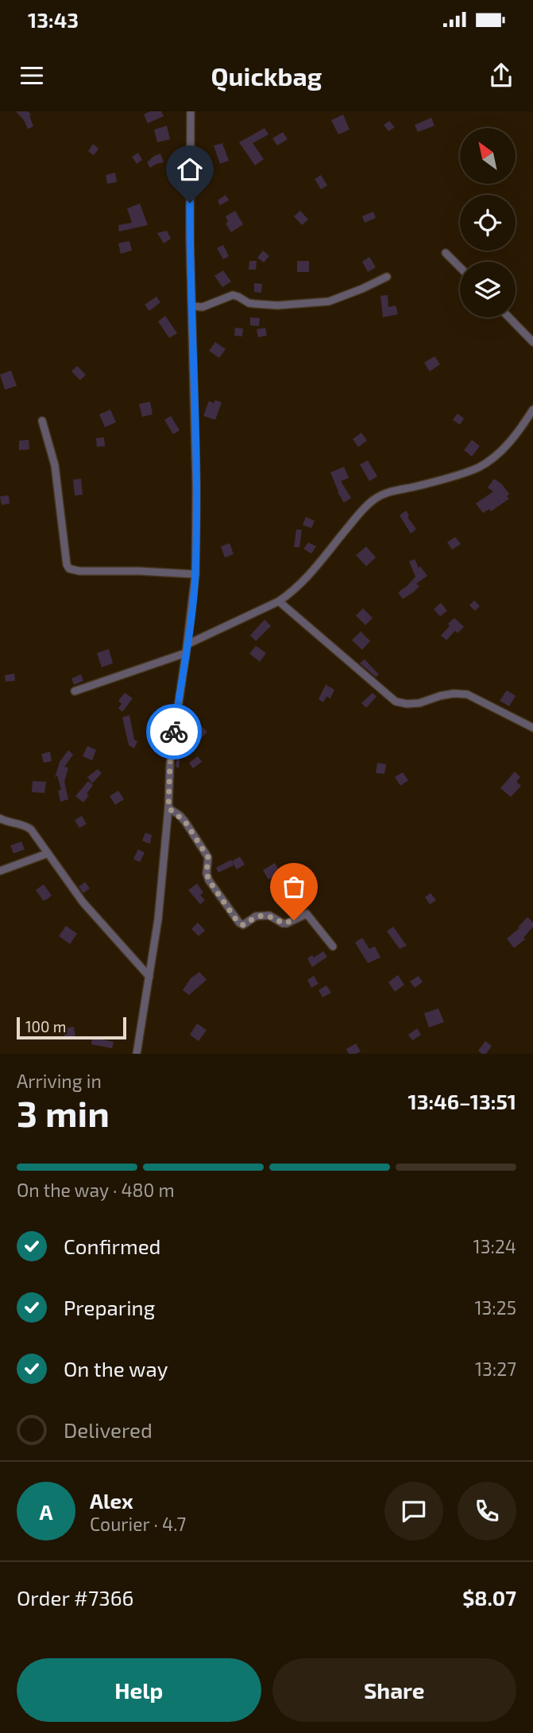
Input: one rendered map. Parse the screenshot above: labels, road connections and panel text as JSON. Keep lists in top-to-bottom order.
{
  "scale_bar": "100 m",
  "north": "top left",
  "page": {
    "status": "13:43",
    "header": "Quickbag",
    "scale": "100 m",
    "heading": ["3 min", "Arriving in", "13:46–13:51"],
    "panel": [
      "Alex",
      "Courier · 4.7",
      "Order #7366",
      "$8.07"
    ],
    "bar": "On the way · 480 m",
    "list": [
      ["Confirmed", "13:24"],
      ["Preparing", "13:25"],
      ["On the way", "13:27"],
      "Delivered"
    ],
    "round": "A",
    "buttons": ["Help", "Share"]
  }
}
